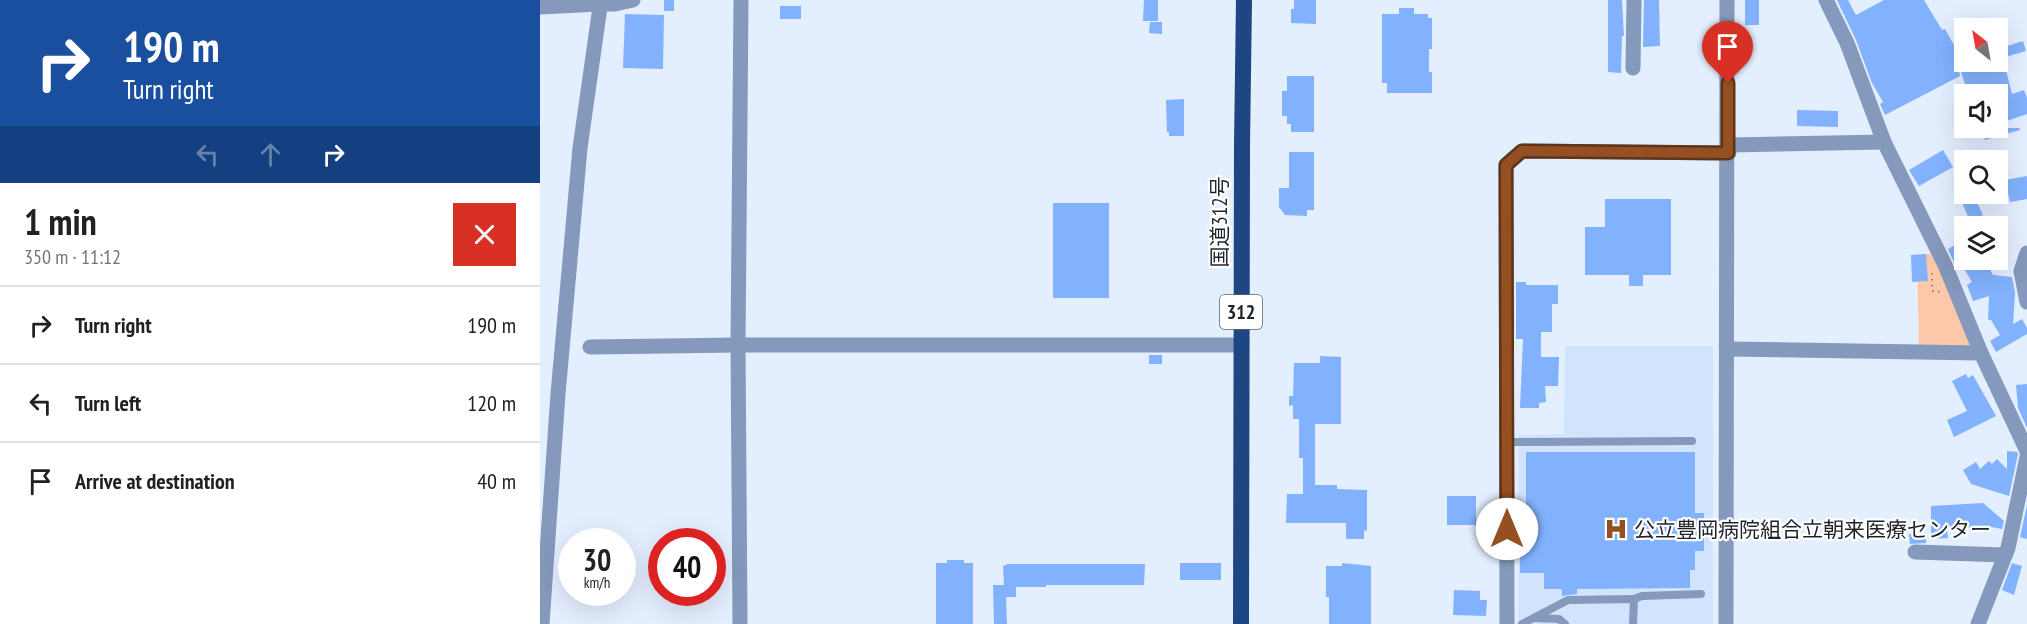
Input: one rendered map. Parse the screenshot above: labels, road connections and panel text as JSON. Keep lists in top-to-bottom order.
{
  "streets": {
    "highway": ["国道312号", "312"]
  },
  "places": {
    "hospital": ["公立豊岡病院組合立朝来医療センター"]
  },
  "north": "top left",
  "page": {
    "turn": ["190 m", "Turn right"],
    "heading": ["1 min", "350 m · 11:12"],
    "list": [
      {
        "name": "Turn right",
        "value": "190 m"
      },
      {
        "name": "Turn left",
        "value": "120 m"
      },
      {
        "name": "Arrive at destination",
        "value": "40 m"
      }
    ],
    "speed": "30 km/h",
    "limit": "40"
  }
}
